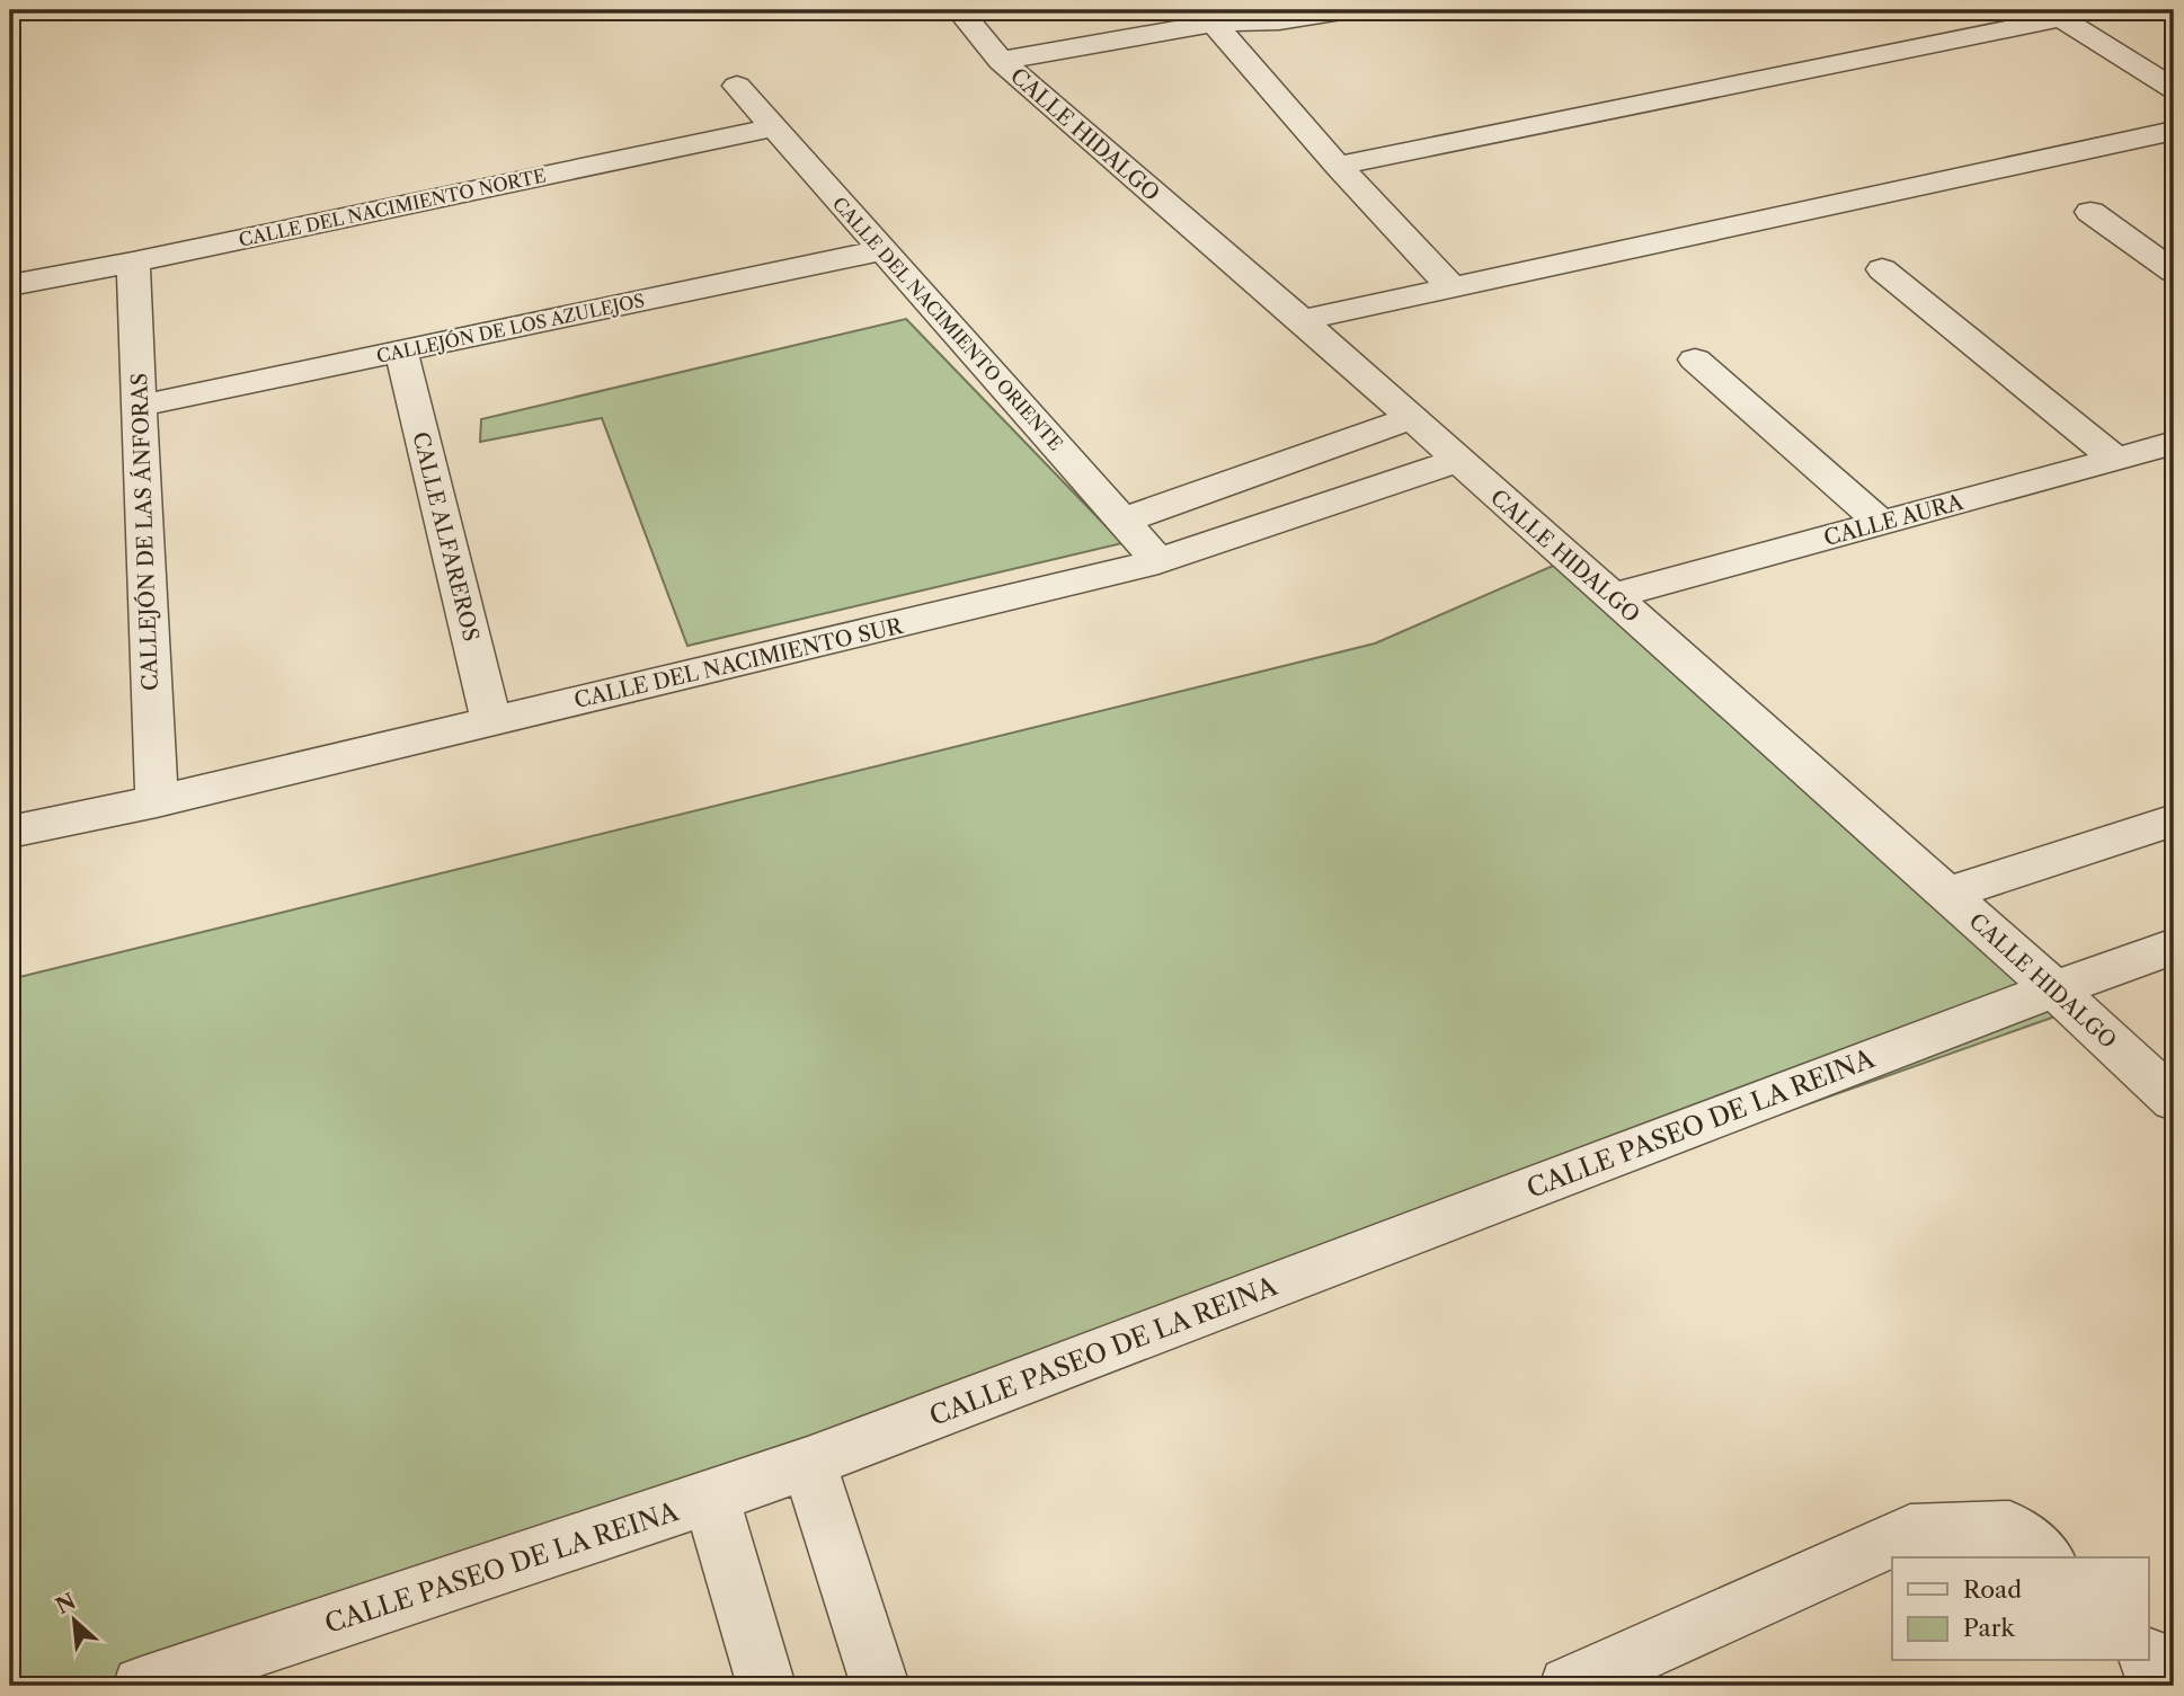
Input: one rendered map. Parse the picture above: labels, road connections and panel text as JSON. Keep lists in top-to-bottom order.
{
  "streets": {
    "street": [
      "CALLE HIDALGO",
      "CALLE DEL NACIMIENTO NORTE",
      "CALLE DEL NACIMIENTO ORIENTE",
      "CALLEJÓN DE LOS AZULEJOS",
      "CALLE AURA",
      "CALLEJÓN DE LAS ÁNFORAS",
      "CALLE ALFAREROS",
      "CALLE DEL NACIMIENTO SUR",
      "CALLE PASEO DE LA REINA"
    ]
  },
  "crossings": [
    ["CALLE HIDALGO", "CALLE AURA"],
    ["CALLE HIDALGO", "CALLE DEL NACIMIENTO SUR"],
    ["CALLE HIDALGO", "CALLE PASEO DE LA REINA"],
    ["CALLE DEL NACIMIENTO NORTE", "CALLE DEL NACIMIENTO ORIENTE"],
    ["CALLE DEL NACIMIENTO NORTE", "CALLEJÓN DE LAS ÁNFORAS"],
    ["CALLE DEL NACIMIENTO ORIENTE", "CALLEJÓN DE LOS AZULEJOS"],
    ["CALLE DEL NACIMIENTO ORIENTE", "CALLE DEL NACIMIENTO SUR"],
    ["CALLEJÓN DE LOS AZULEJOS", "CALLEJÓN DE LAS ÁNFORAS"],
    ["CALLEJÓN DE LOS AZULEJOS", "CALLE ALFAREROS"],
    ["CALLEJÓN DE LAS ÁNFORAS", "CALLE DEL NACIMIENTO SUR"],
    ["CALLE ALFAREROS", "CALLE DEL NACIMIENTO SUR"]
  ],
  "legend": ["Road", "Park"],
  "north": "top left"
}
